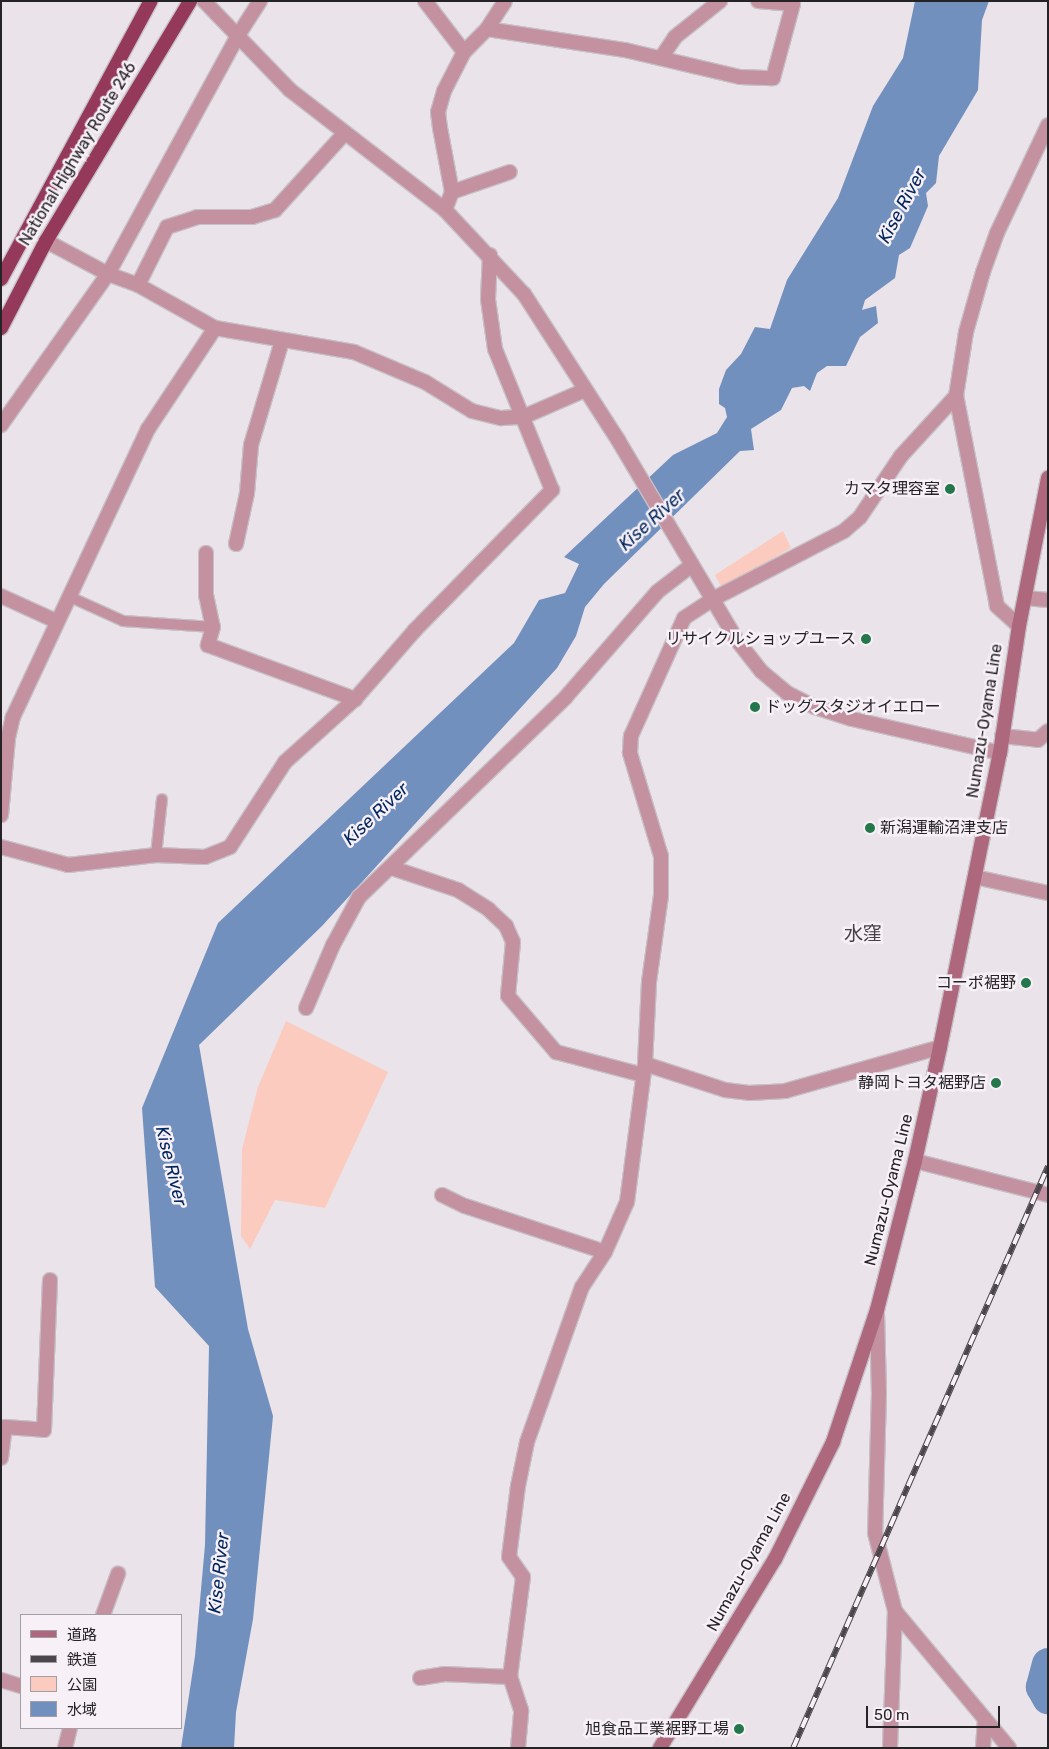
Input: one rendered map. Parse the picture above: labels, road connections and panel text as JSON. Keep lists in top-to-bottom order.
{
  "streets": {
    "highway": ["National Highway Route 246"],
    "main road": ["Numazu-Oyama Line"]
  },
  "districts": ["水窪"],
  "water": ["Kise River"],
  "places": [
    "カマタ理容室",
    "リサイクルショップユース",
    "ドッグスタジオイエロー",
    "新潟運輸沼津支店",
    "コーポ裾野",
    "静岡トヨタ裾野店",
    "旭食品工業裾野工場"
  ],
  "legend": [
    "道路",
    "鉄道",
    "公園",
    "水域"
  ],
  "scale_bar": "50 m"
}
